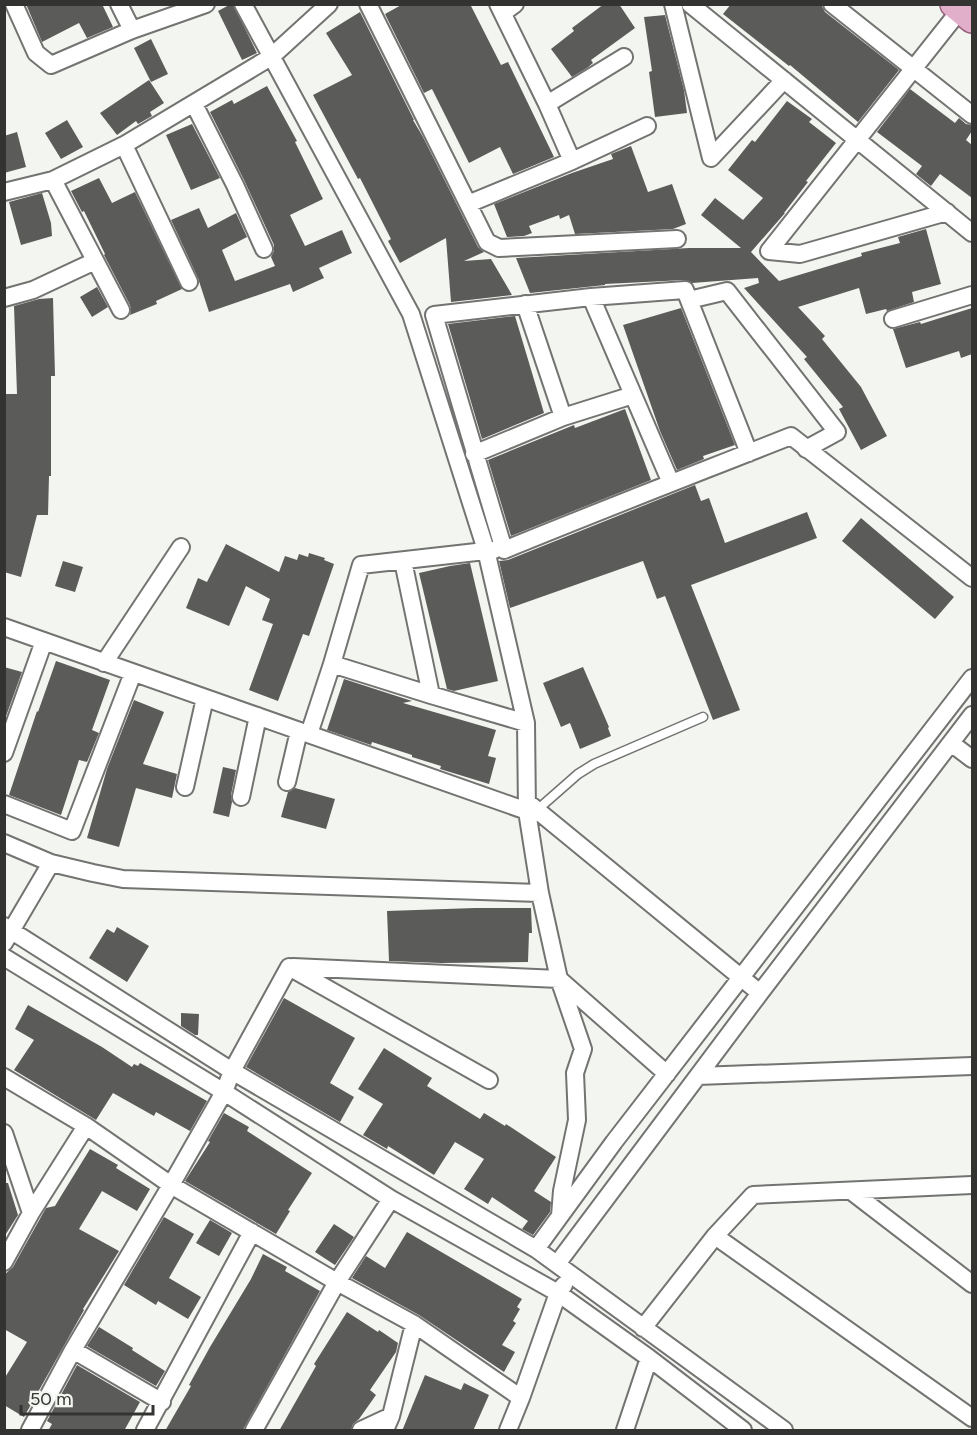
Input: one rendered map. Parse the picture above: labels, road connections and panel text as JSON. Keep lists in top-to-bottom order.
{
  "scale_bar": "50 m"
}
